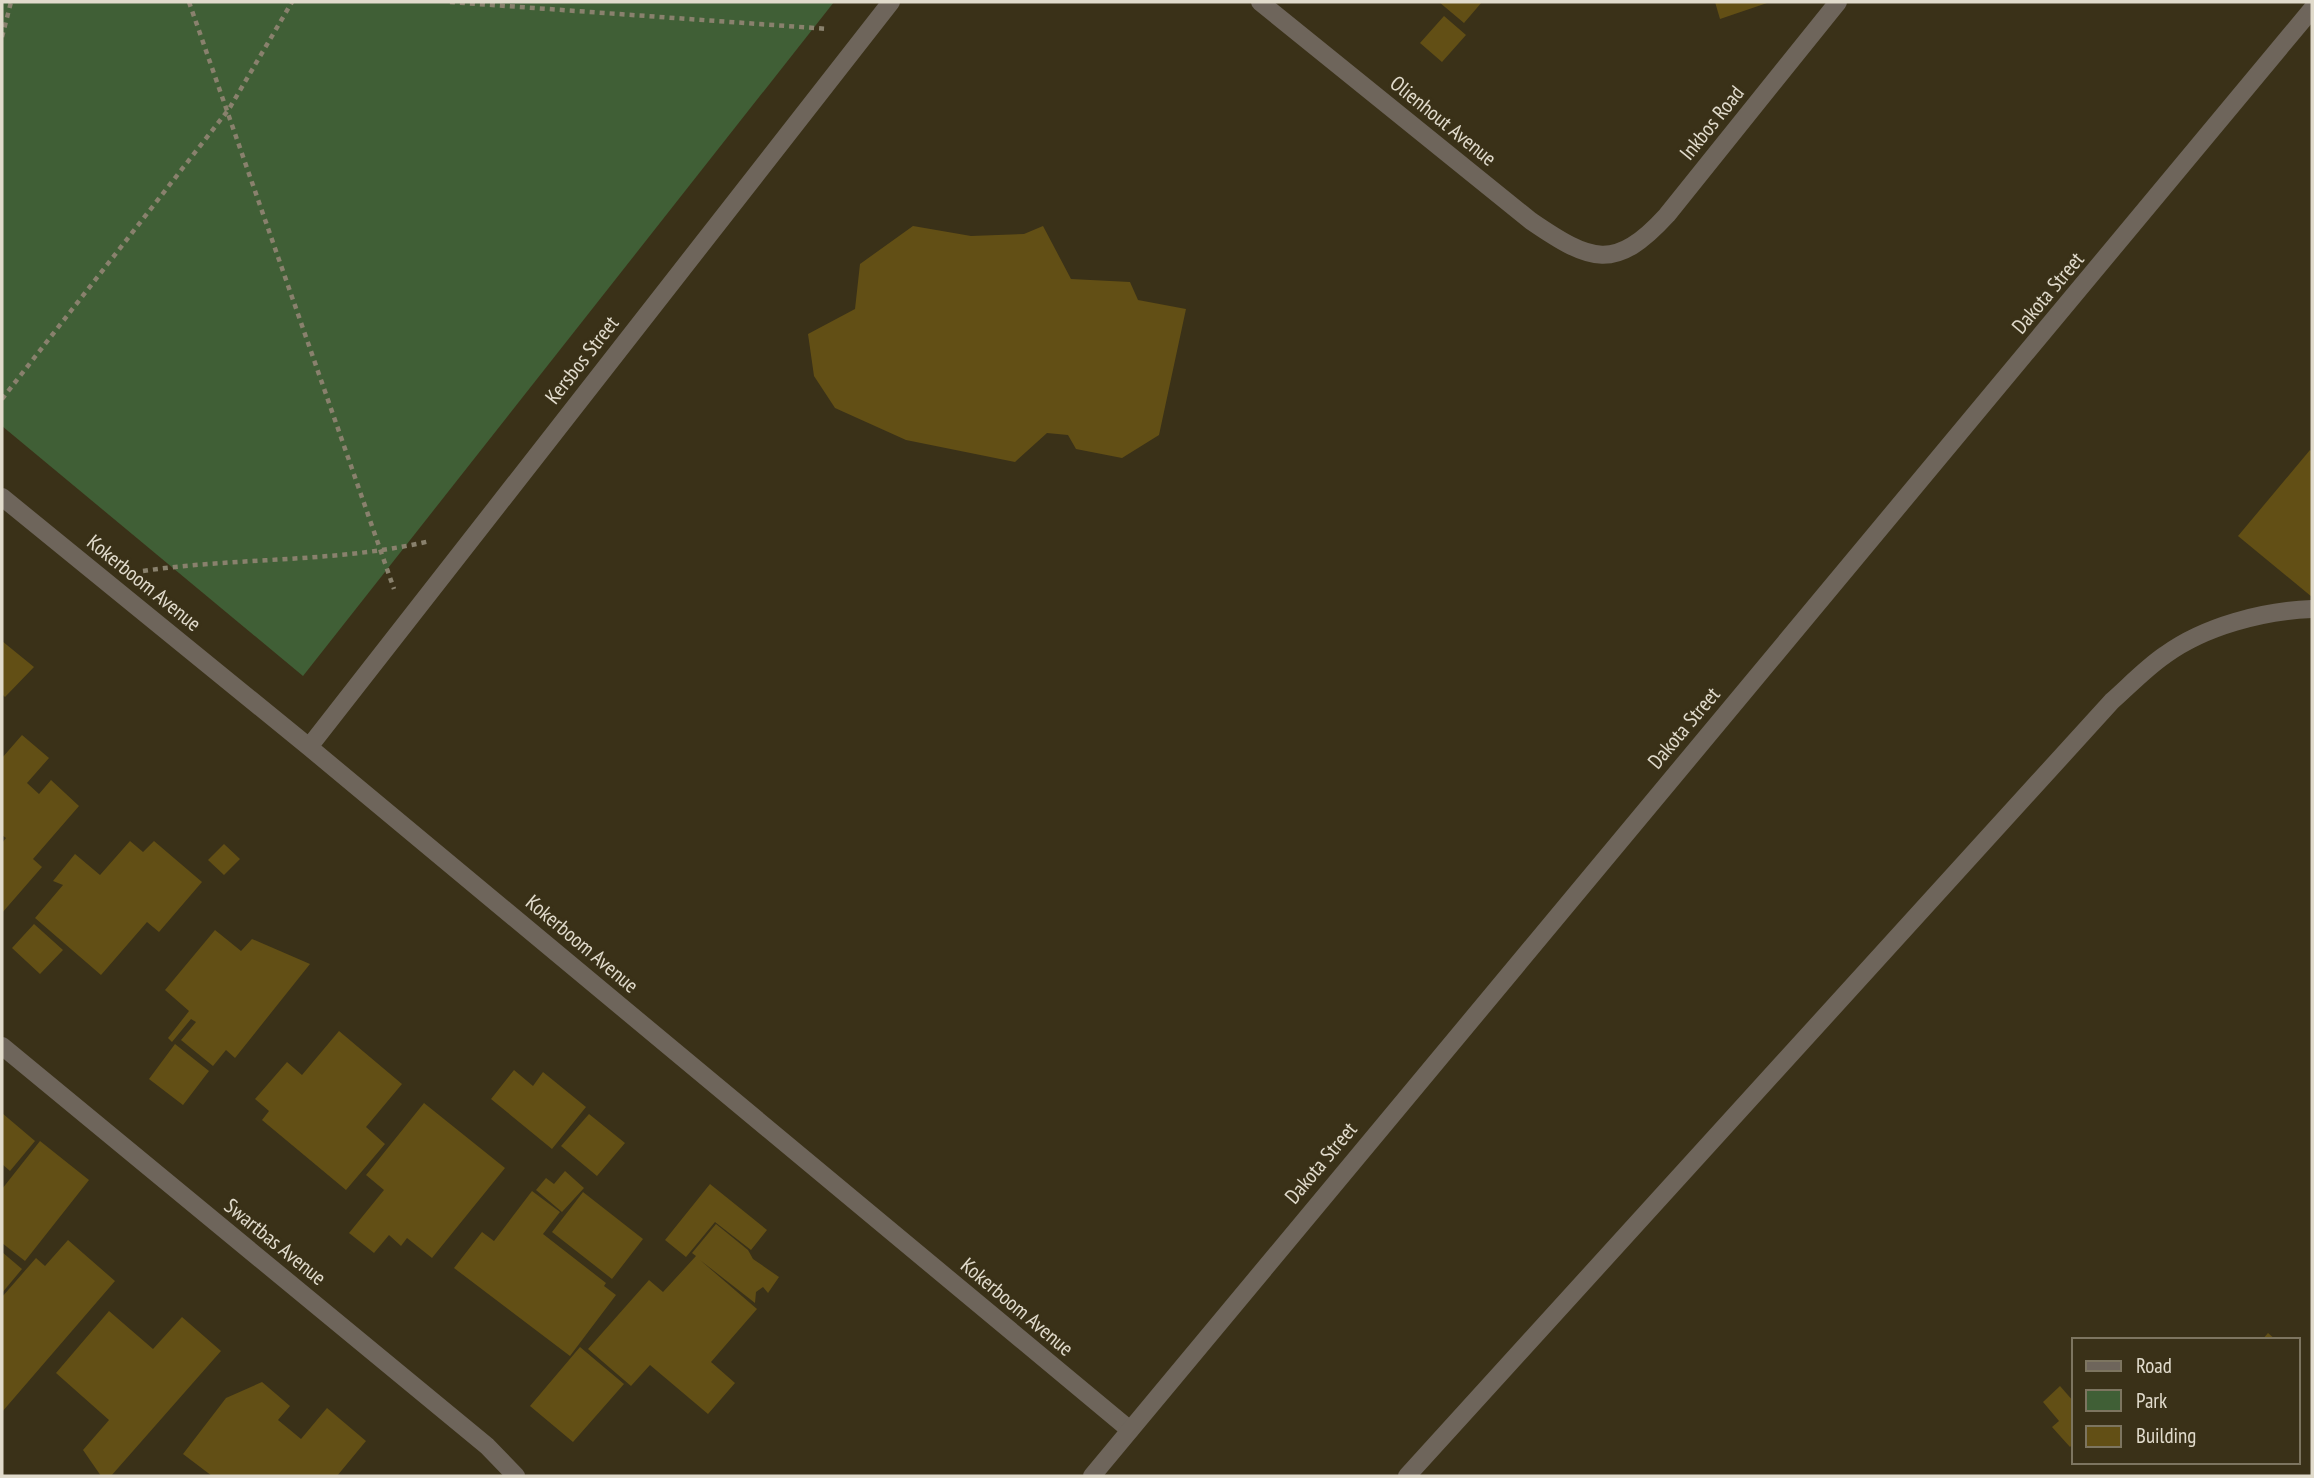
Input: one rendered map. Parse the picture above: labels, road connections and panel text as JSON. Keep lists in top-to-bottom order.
{
  "streets": {
    "street": [
      "Olienhout Avenue",
      "Inkbos Road",
      "Dakota Street",
      "Kersbos Street",
      "Kokerboom Avenue",
      "Swartbas Avenue"
    ]
  },
  "crossings": [
    ["Olienhout Avenue", "Inkbos Road"],
    ["Dakota Street", "Kokerboom Avenue"],
    ["Kersbos Street", "Kokerboom Avenue"]
  ],
  "legend": ["Road", "Park", "Building"]
}
